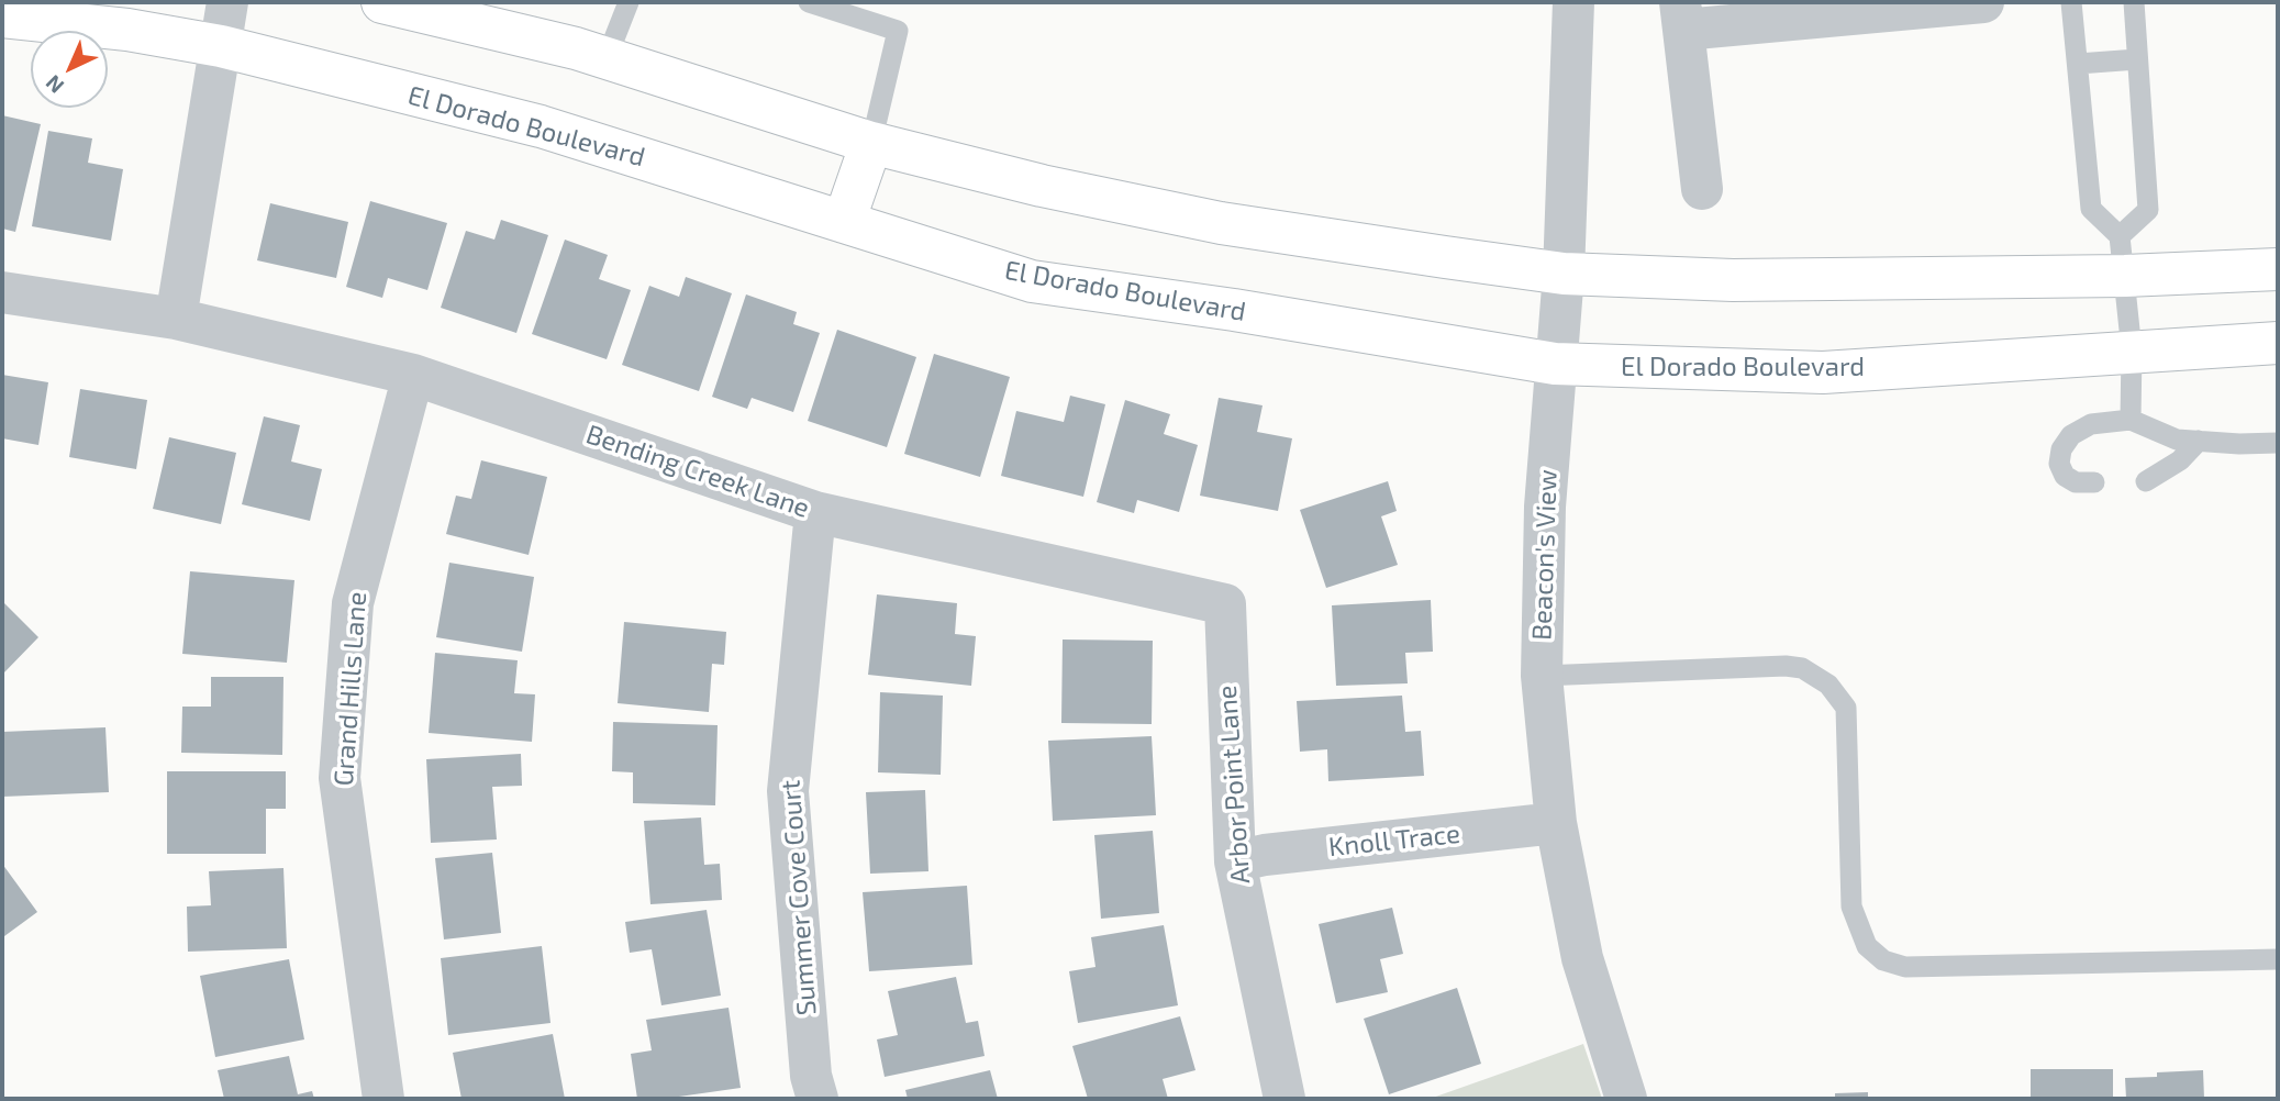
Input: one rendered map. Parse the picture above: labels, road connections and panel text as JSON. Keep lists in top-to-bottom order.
{
  "streets": {
    "main road": ["El Dorado Boulevard"],
    "street": [
      "Bending Creek Lane",
      "Beacon's View",
      "Grand Hills Lane",
      "Arbor Point Lane",
      "Knoll Trace",
      "Summer Cove Court"
    ]
  },
  "crossings": [
    ["El Dorado Boulevard", "Beacon's View"],
    ["Bending Creek Lane", "Grand Hills Lane"],
    ["Bending Creek Lane", "Arbor Point Lane"],
    ["Bending Creek Lane", "Summer Cove Court"],
    ["Beacon's View", "Knoll Trace"],
    ["Arbor Point Lane", "Knoll Trace"]
  ],
  "north": "bottom left"
}
